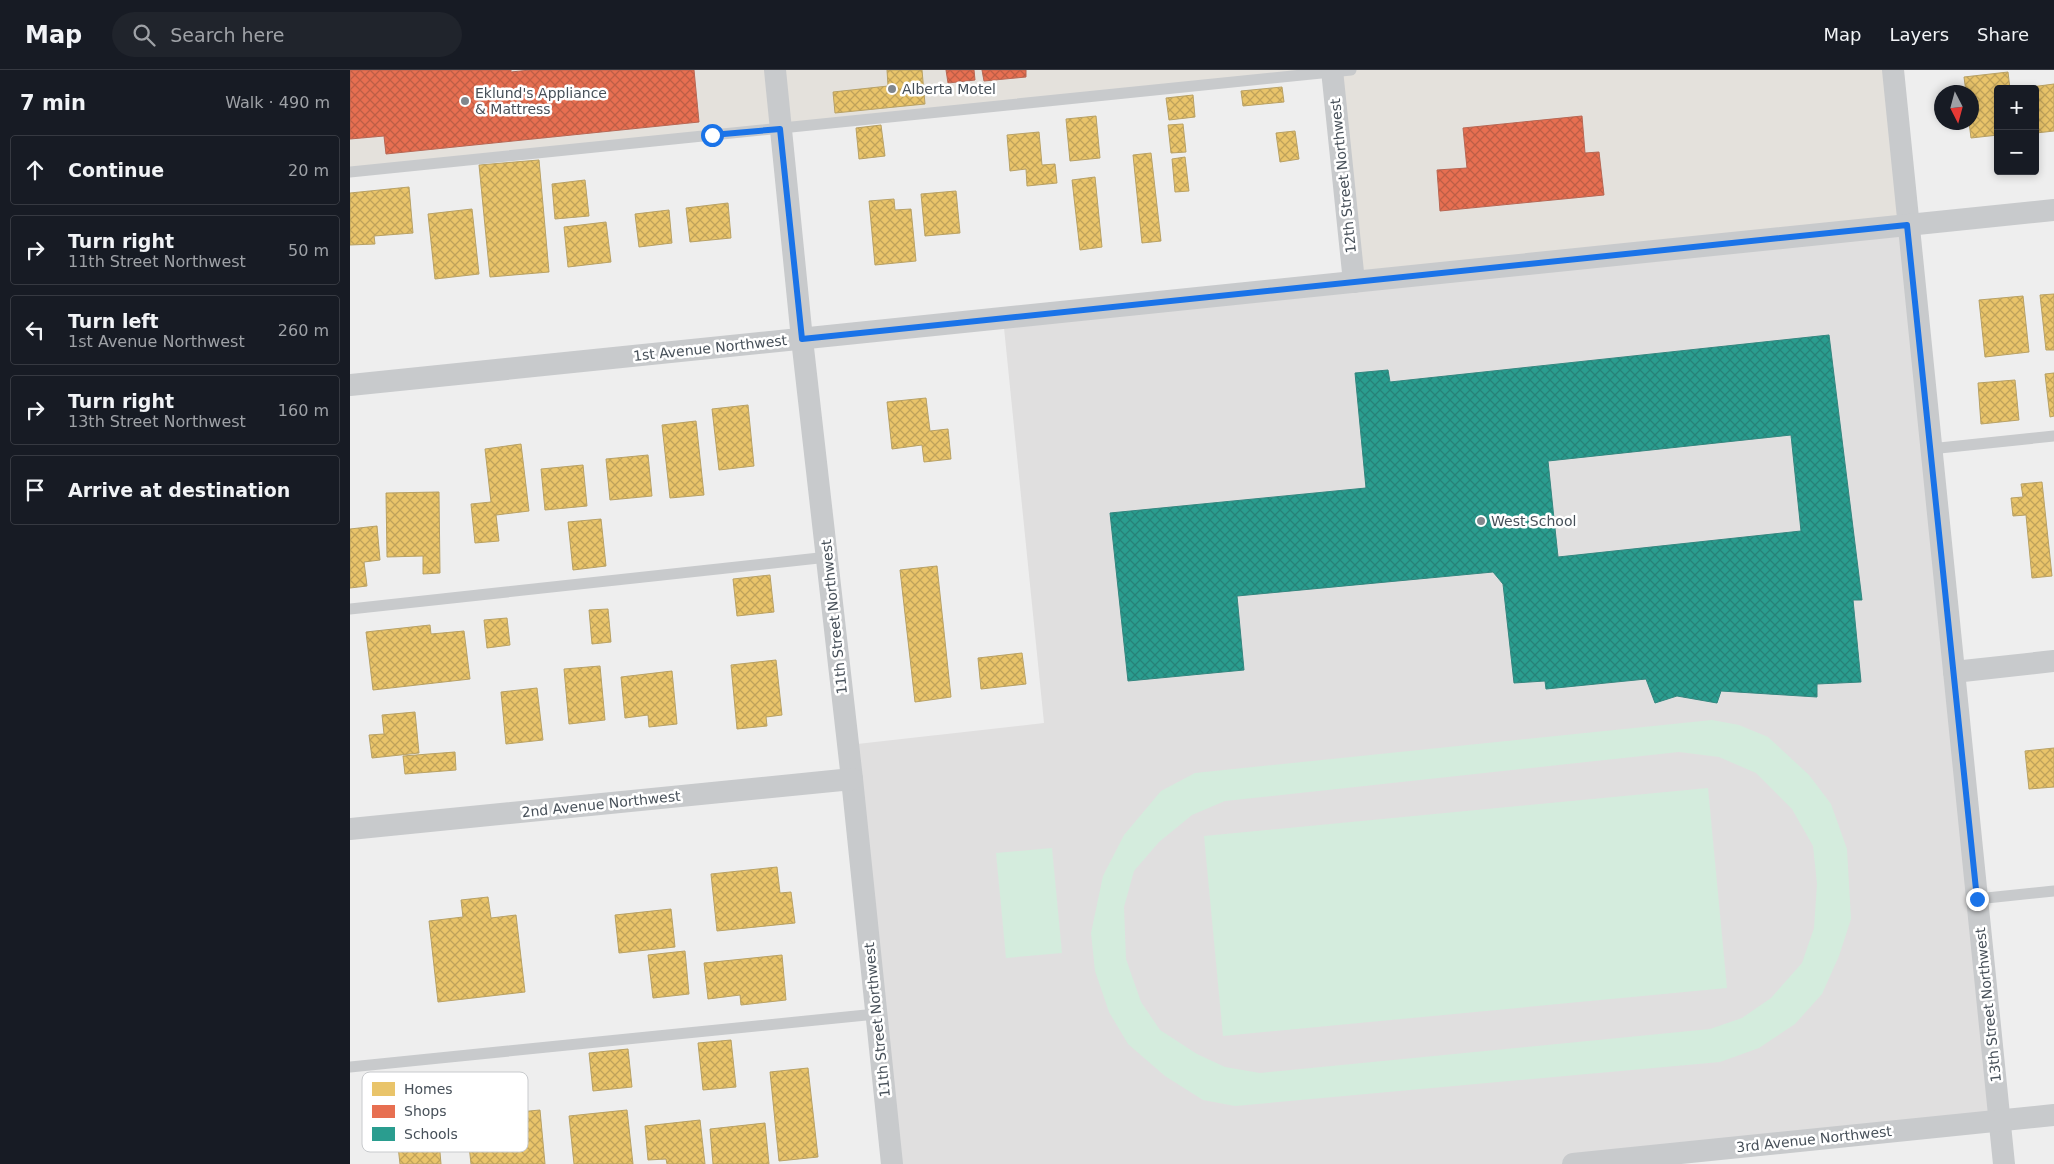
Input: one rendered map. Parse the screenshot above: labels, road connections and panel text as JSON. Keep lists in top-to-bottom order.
{
  "streets": {
    "street": [
      "12th Street Northwest",
      "1st Avenue Northwest",
      "11th Street Northwest",
      "2nd Avenue Northwest",
      "13th Street Northwest",
      "3rd Avenue Northwest"
    ]
  },
  "crossings": [
    ["12th Street Northwest", "1st Avenue Northwest"],
    ["1st Avenue Northwest", "11th Street Northwest"],
    ["1st Avenue Northwest", "13th Street Northwest"],
    ["11th Street Northwest", "2nd Avenue Northwest"],
    ["13th Street Northwest", "3rd Avenue Northwest"]
  ],
  "places": ["Alberta Motel", "Eklund's Appliance & Mattress", "West School"],
  "legend": ["Homes", "Shops", "Schools"],
  "north": "bottom",
  "page": {
    "header": "Map",
    "search": "Search here",
    "nav": ["Map", "Layers", "Share"],
    "heading": ["7 min", "Walk · 490 m"],
    "map_buttons": ["+", "−"],
    "list": [
      ["Continue", "20 m"],
      ["Turn right", "11th Street Northwest", "50 m"],
      ["Turn left", "1st Avenue Northwest", "260 m"],
      ["Turn right", "13th Street Northwest", "160 m"],
      "Arrive at destination"
    ]
  }
}
